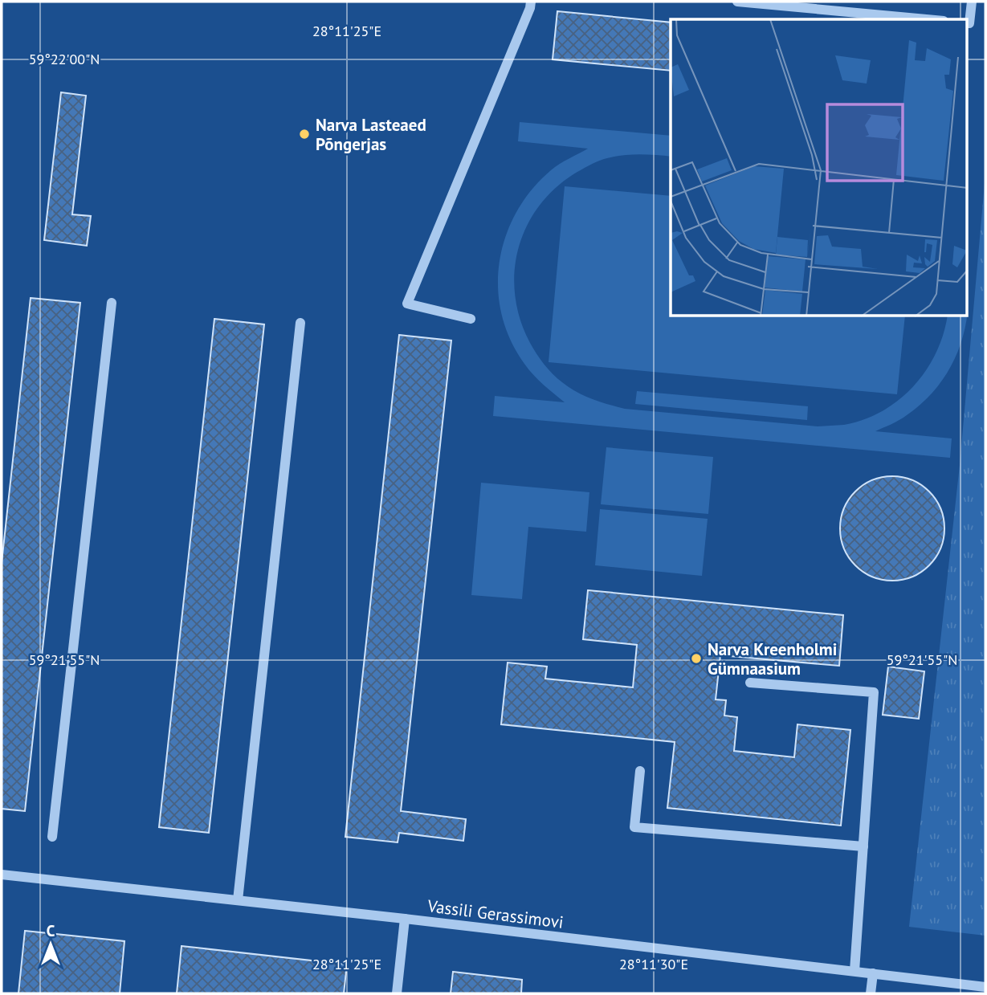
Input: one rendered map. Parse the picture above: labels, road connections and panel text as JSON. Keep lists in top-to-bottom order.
{
  "streets": {
    "street": ["Vassili Gerassimovi"]
  },
  "places": ["Narva Lasteaed Põngerjas", "Narva Kreenholmi Gümnaasium"],
  "north": "top",
  "coordinates": [
    "28°11'25\"E",
    "59°22'00\"N",
    "59°21'55\"N",
    "28°11'30\"E"
  ]
}
